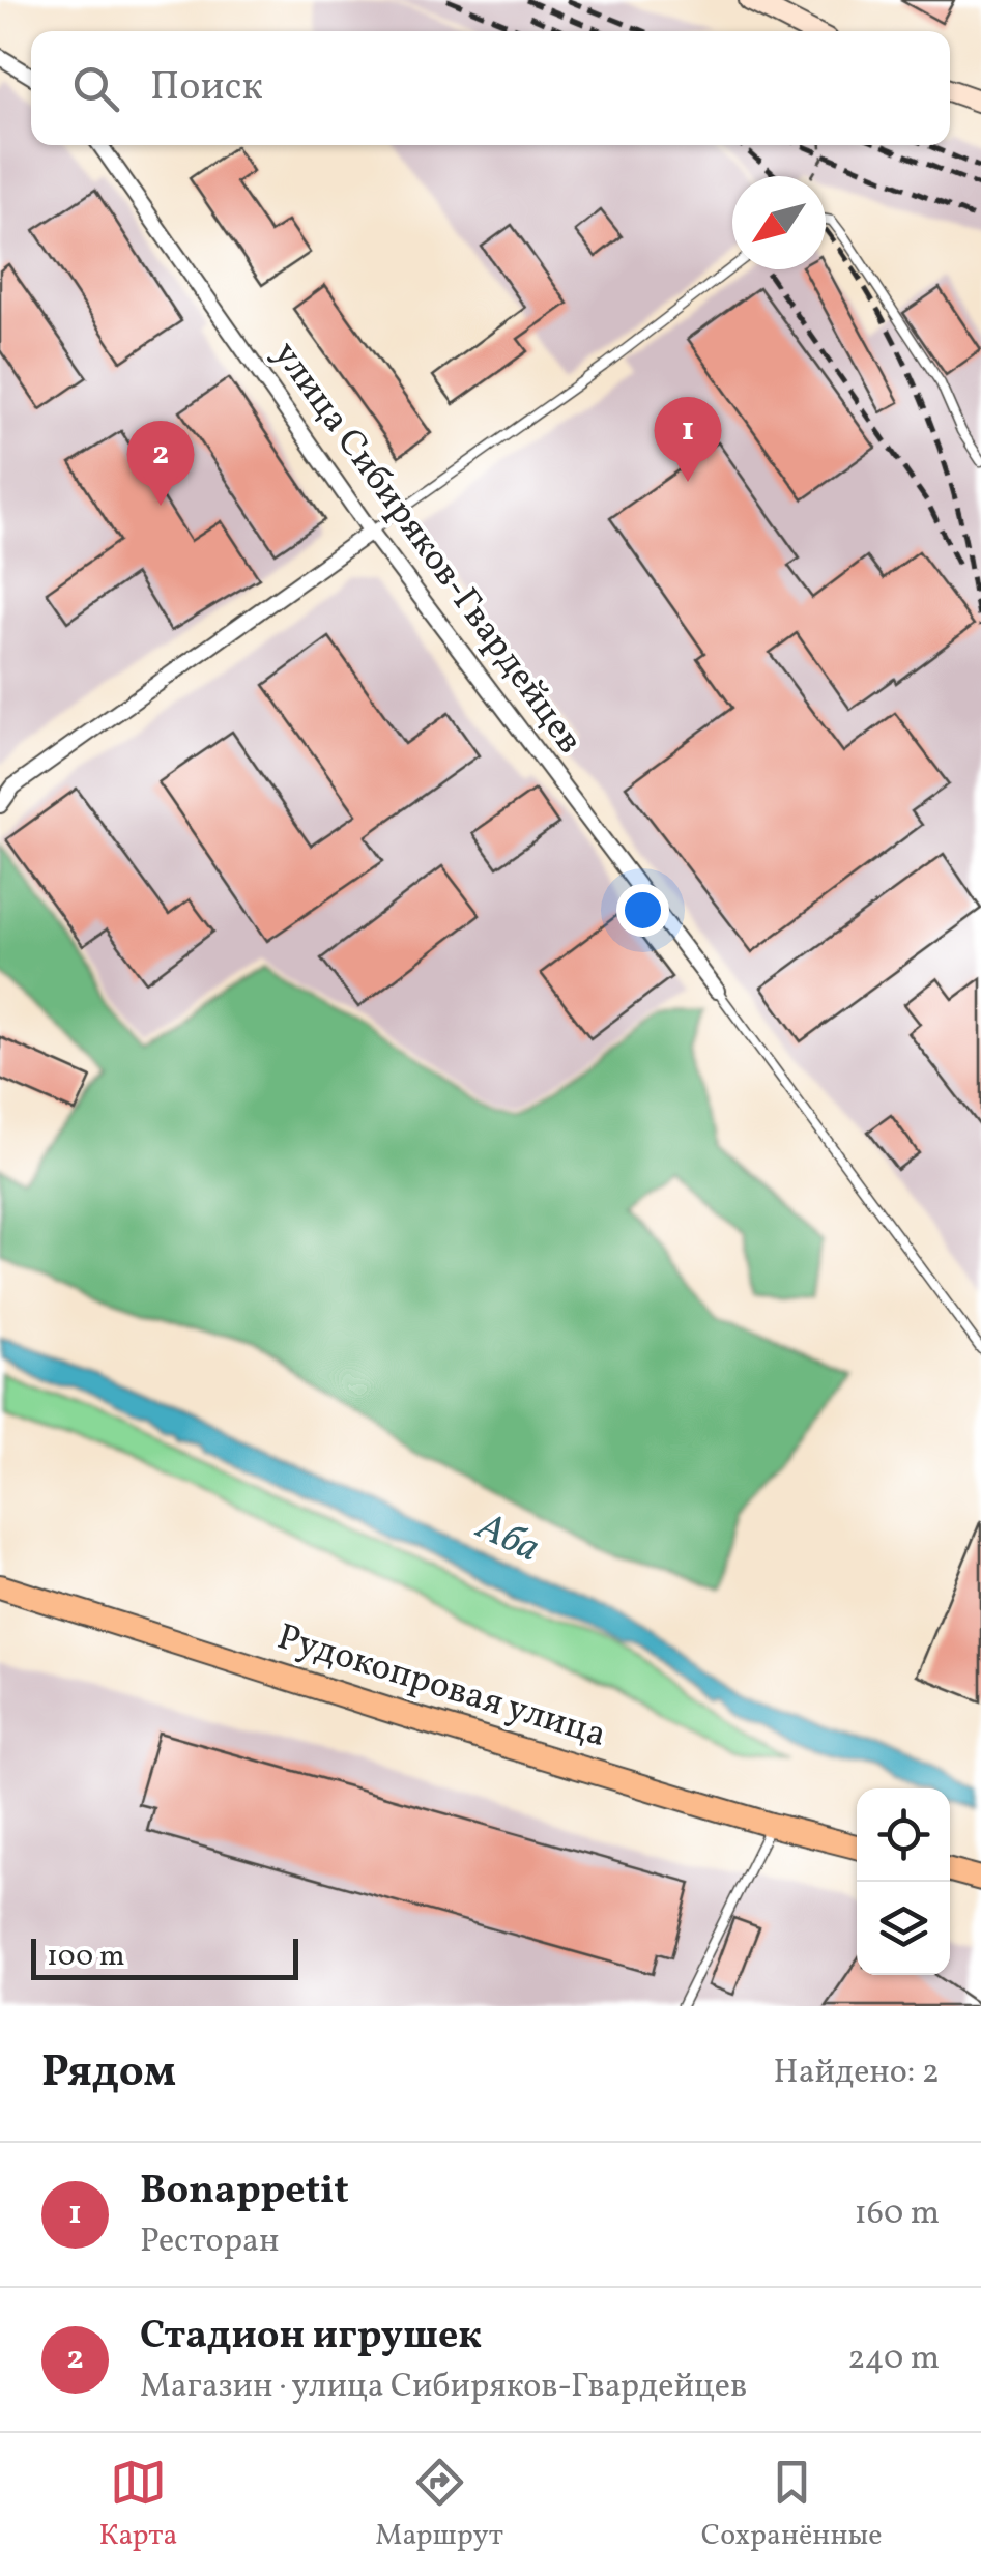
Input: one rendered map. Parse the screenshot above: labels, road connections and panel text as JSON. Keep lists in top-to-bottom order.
{
  "streets": {
    "main road": ["Рудокопровая улица"],
    "street": ["улица Сибиряков-Гвардейцев"]
  },
  "water": ["Аба"],
  "scale_bar": "100 m",
  "north": "bottom left",
  "page": {
    "search": "Поиск",
    "pins": ["1", "2"],
    "scale": "100 m",
    "heading": ["Рядом", "Найдено: 2"],
    "list": [
      {
        "mark": "1",
        "name": "Bonappetit",
        "note": "Ресторан",
        "value": "160 m"
      },
      {
        "mark": "2",
        "name": "Стадион игрушек",
        "note": "Магазин · улица Сибиряков-Гвардейцев",
        "value": "240 m"
      }
    ],
    "nav": ["Карта", "Маршрут", "Сохранённые"]
  }
}
